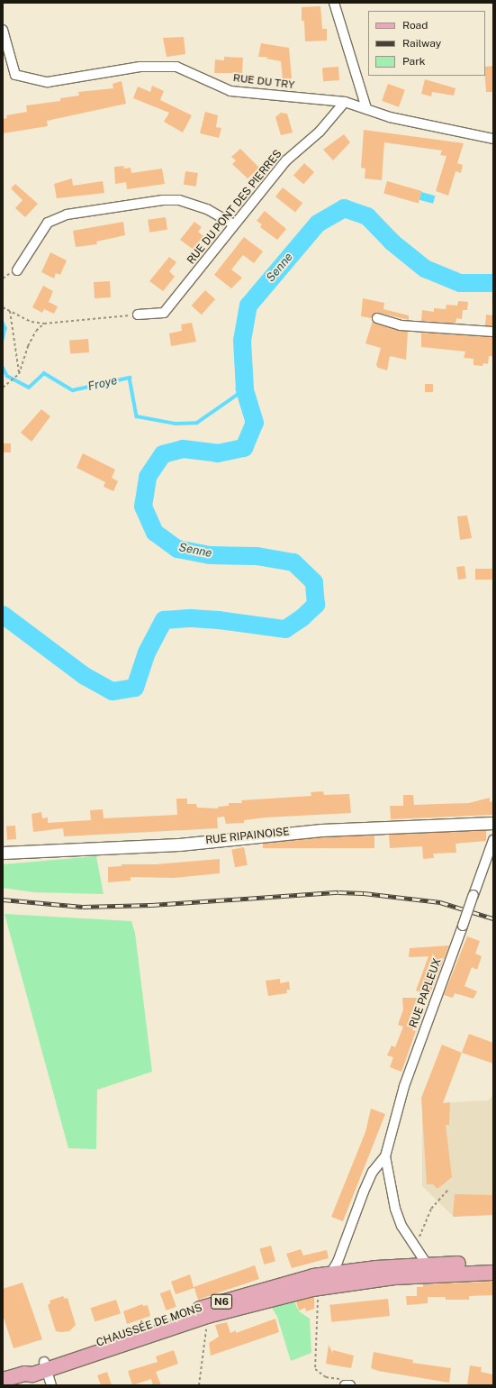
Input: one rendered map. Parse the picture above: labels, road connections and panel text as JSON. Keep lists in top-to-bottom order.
{
  "streets": {
    "main road": ["N6", "CHAUSSÉE DE MONS"],
    "street": [
      "RUE DU TRY",
      "RUE DU PONT DES PIERRES",
      "RUE RIPAINOISE",
      "RUE PAPLEUX"
    ]
  },
  "crossings": [
    ["RUE DU TRY", "RUE DU PONT DES PIERRES"],
    ["RUE PAPLEUX", "CHAUSSÉE DE MONS"]
  ],
  "water": ["Senne", "Froye"],
  "legend": ["Road", "Railway", "Park"]
}
